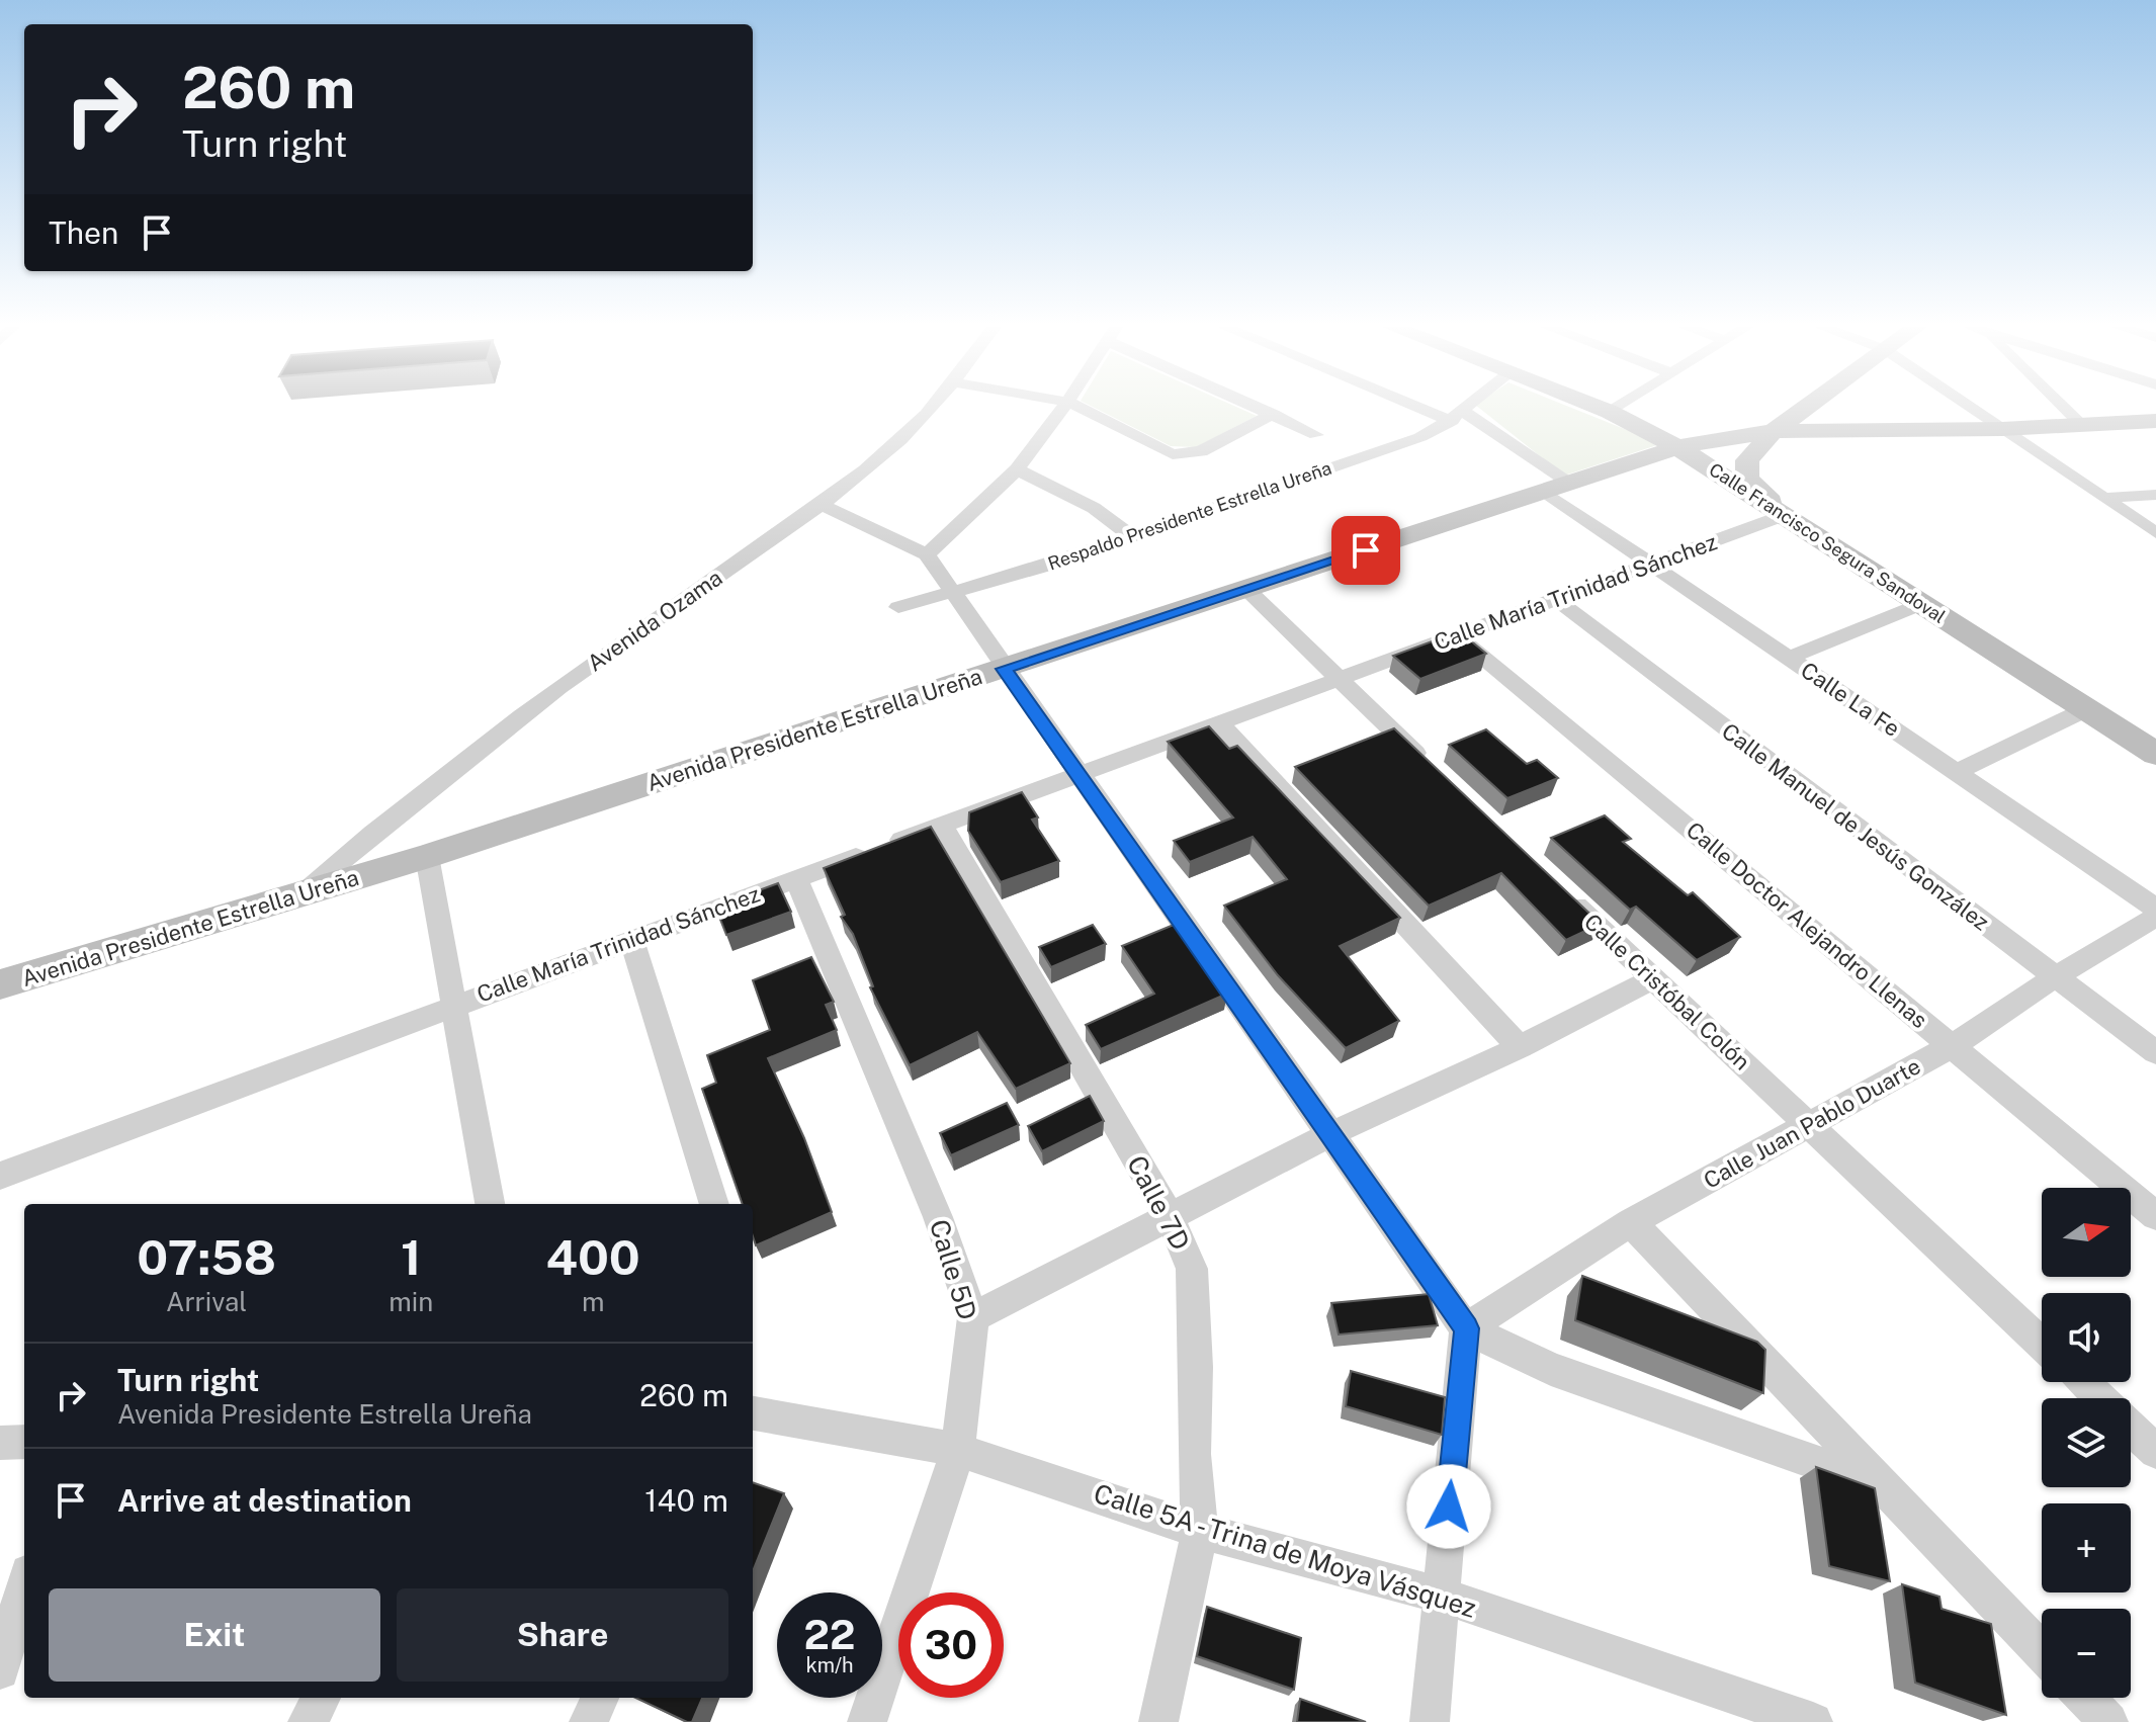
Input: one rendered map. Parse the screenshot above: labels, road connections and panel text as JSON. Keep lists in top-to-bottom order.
{
  "streets": {
    "main road": ["Calle Francisco Segura Sandoval", "Avenida Presidente Estrella Ureña"],
    "street": [
      "Respaldo Presidente Estrella Ureña",
      "Calle María Trinidad Sánchez",
      "Avenida Ozama",
      "Calle La Fe",
      "Calle Manuel de Jesús González",
      "Calle Doctor Alejandro Llenas",
      "Calle Cristóbal Colón",
      "Calle Juan Pablo Duarte",
      "Calle 7D",
      "Calle 5D",
      "Calle 5A - Trina de Moya Vásquez"
    ]
  },
  "crossings": [
    ["Respaldo Presidente Estrella Ureña", "Calle La Fe"],
    ["Calle Francisco Segura Sandoval", "Calle María Trinidad Sánchez"],
    ["Calle Francisco Segura Sandoval", "Avenida Presidente Estrella Ureña"],
    ["Calle María Trinidad Sánchez", "Calle La Fe"],
    ["Calle María Trinidad Sánchez", "Calle Manuel de Jesús González"],
    ["Calle María Trinidad Sánchez", "Calle Doctor Alejandro Llenas"],
    ["Calle María Trinidad Sánchez", "Calle 7D"],
    ["Calle María Trinidad Sánchez", "Calle 5D"],
    ["Avenida Ozama", "Avenida Presidente Estrella Ureña"],
    ["Calle La Fe", "Avenida Presidente Estrella Ureña"],
    ["Calle Manuel de Jesús González", "Calle Juan Pablo Duarte"],
    ["Calle Doctor Alejandro Llenas", "Calle Juan Pablo Duarte"],
    ["Calle Cristóbal Colón", "Calle Juan Pablo Duarte"],
    ["Calle 7D", "Calle 5A - Trina de Moya Vásquez"],
    ["Calle 5D", "Calle 5A - Trina de Moya Vásquez"]
  ],
  "north": "right",
  "page": {
    "turn": ["260 m", "Turn right"],
    "then": "Then",
    "map_buttons": ["+", "−"],
    "eta": [
      "07:58",
      "Arrival",
      "1",
      "min",
      "400",
      "m"
    ],
    "list": [
      {
        "name": "Turn right",
        "note": "Avenida Presidente Estrella Ureña",
        "value": "260 m"
      },
      {
        "name": "Arrive at destination",
        "value": "140 m"
      }
    ],
    "buttons": ["Exit", "Share"],
    "speed": "22 km/h",
    "limit": "30"
  }
}
